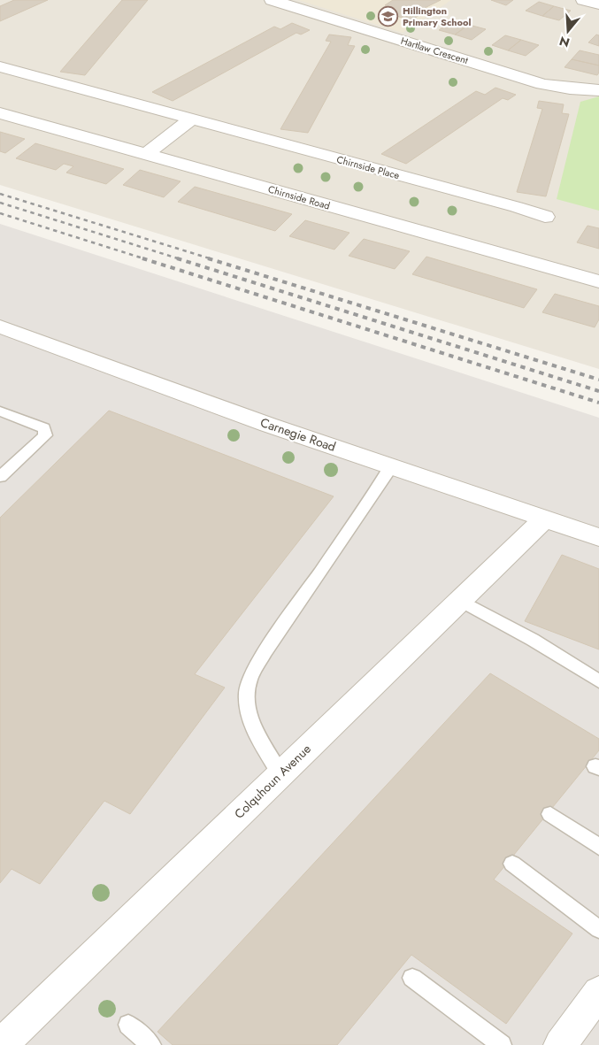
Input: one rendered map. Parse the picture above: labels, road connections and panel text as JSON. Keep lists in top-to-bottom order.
{
  "streets": {
    "street": [
      "Hartlaw Crescent",
      "Chirnside Place",
      "Chirnside Road",
      "Carnegie Road",
      "Colquhoun Avenue"
    ]
  },
  "crossings": [
    ["Carnegie Road", "Colquhoun Avenue"]
  ],
  "places": {
    "school or university": ["Hillington Primary School"]
  },
  "north": "bottom"
}
